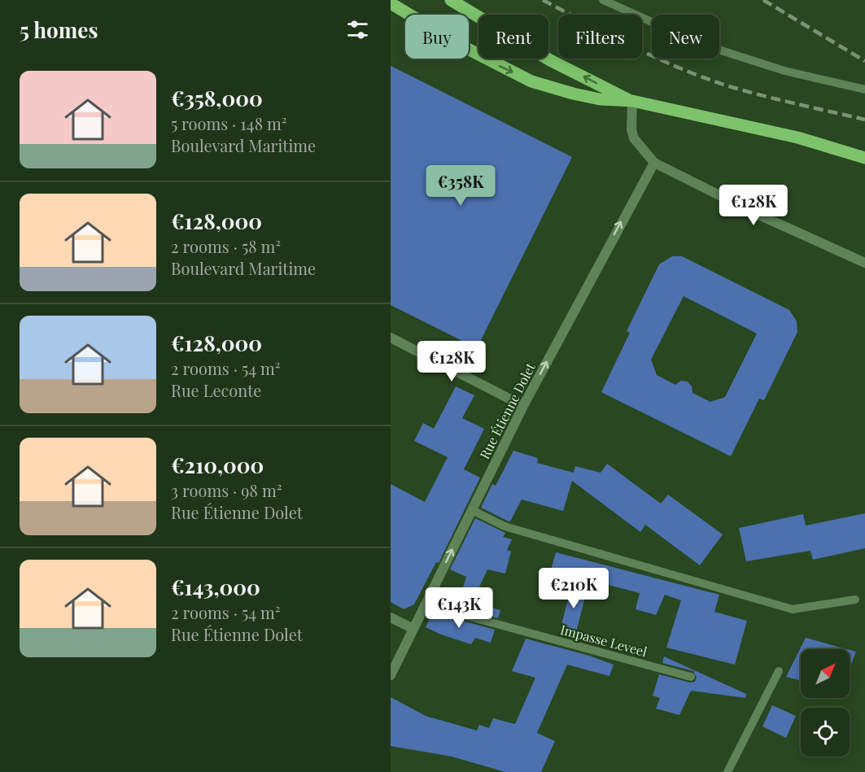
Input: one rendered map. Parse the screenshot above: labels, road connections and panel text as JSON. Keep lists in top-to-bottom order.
{
  "streets": {
    "street": ["Rue Étienne Dolet"],
    "lane": ["Impasse Leveel"]
  },
  "crossings": [
    ["Rue Étienne Dolet", "Impasse Leveel"]
  ],
  "one_way": ["Rue Étienne Dolet"],
  "north": "top right",
  "page": {
    "heading": "5 homes",
    "chip": [
      "Buy",
      "Rent",
      "Filters",
      "New"
    ],
    "list": [
      {
        "name": "€358,000",
        "note": "5 rooms · 148 m² · Boulevard Maritime"
      },
      {
        "name": "€128,000",
        "note": "2 rooms · 58 m² · Boulevard Maritime"
      },
      {
        "name": "€128,000",
        "note": "2 rooms · 54 m² · Rue Leconte"
      },
      {
        "name": "€210,000",
        "note": "3 rooms · 98 m² · Rue Étienne Dolet"
      },
      {
        "name": "€143,000",
        "note": "2 rooms · 54 m² · Rue Étienne Dolet"
      }
    ],
    "price": [
      "€358K",
      "€128K",
      "€128K",
      "€210K",
      "€143K"
    ]
  }
}
